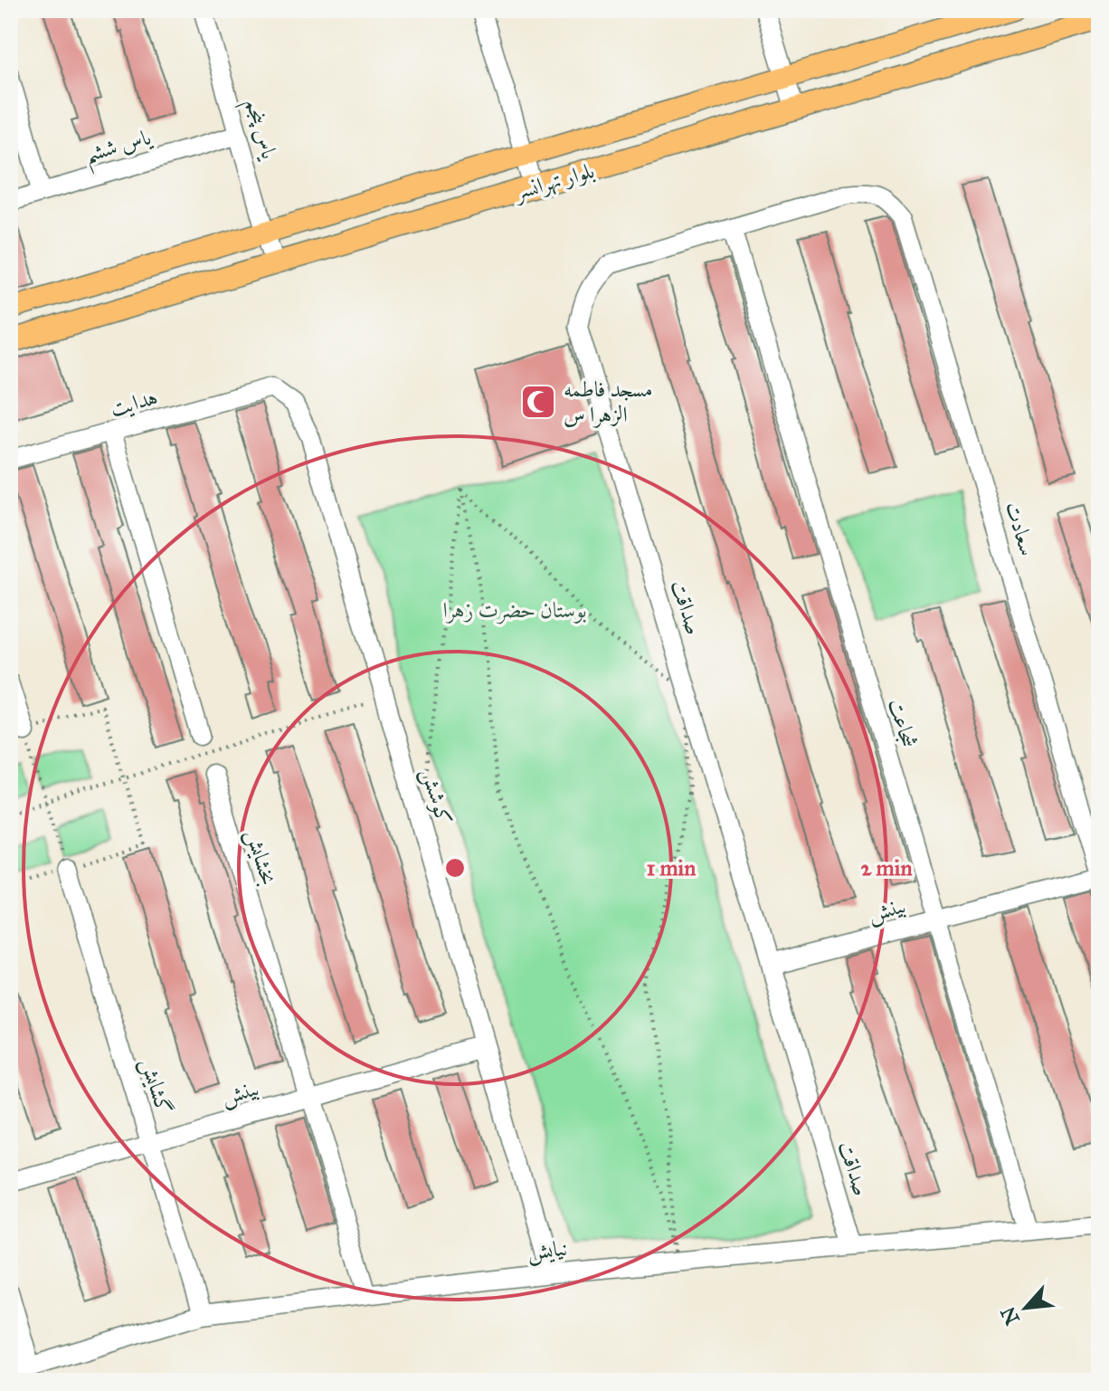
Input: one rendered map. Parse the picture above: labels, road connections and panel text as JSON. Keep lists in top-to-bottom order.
{
  "streets": {
    "main road": ["بلوار تهرانسر"],
    "street": [
      "یاس پنجم",
      "یاس ششم",
      "هدایت",
      "سعادت",
      "صداقت",
      "شجاعت",
      "کوشش",
      "بخشایش",
      "بینش",
      "گشایش",
      "نیایش"
    ]
  },
  "crossings": [
    ["یاس پنجم", "یاس ششم"],
    ["یاس پنجم", "بلوار تهرانسر"],
    ["هدایت", "کوشش"],
    ["سعادت", "صداقت"],
    ["سعادت", "بینش"],
    ["صداقت", "شجاعت"],
    ["صداقت", "بینش"],
    ["صداقت", "نیایش"],
    ["شجاعت", "بینش"],
    ["شجاعت", "نیایش"],
    ["کوشش", "بینش"],
    ["کوشش", "نیایش"],
    ["بخشایش", "بینش"],
    ["بخشایش", "نیایش"],
    ["بینش", "گشایش"],
    ["گشایش", "نیایش"]
  ],
  "parks": ["بوستان حضرت زهرا"],
  "places": {
    "mosque": ["مسجد فاطمه الزهرا س"]
  },
  "north": "bottom left",
  "rings": ["1 min", "2 min"]
}
